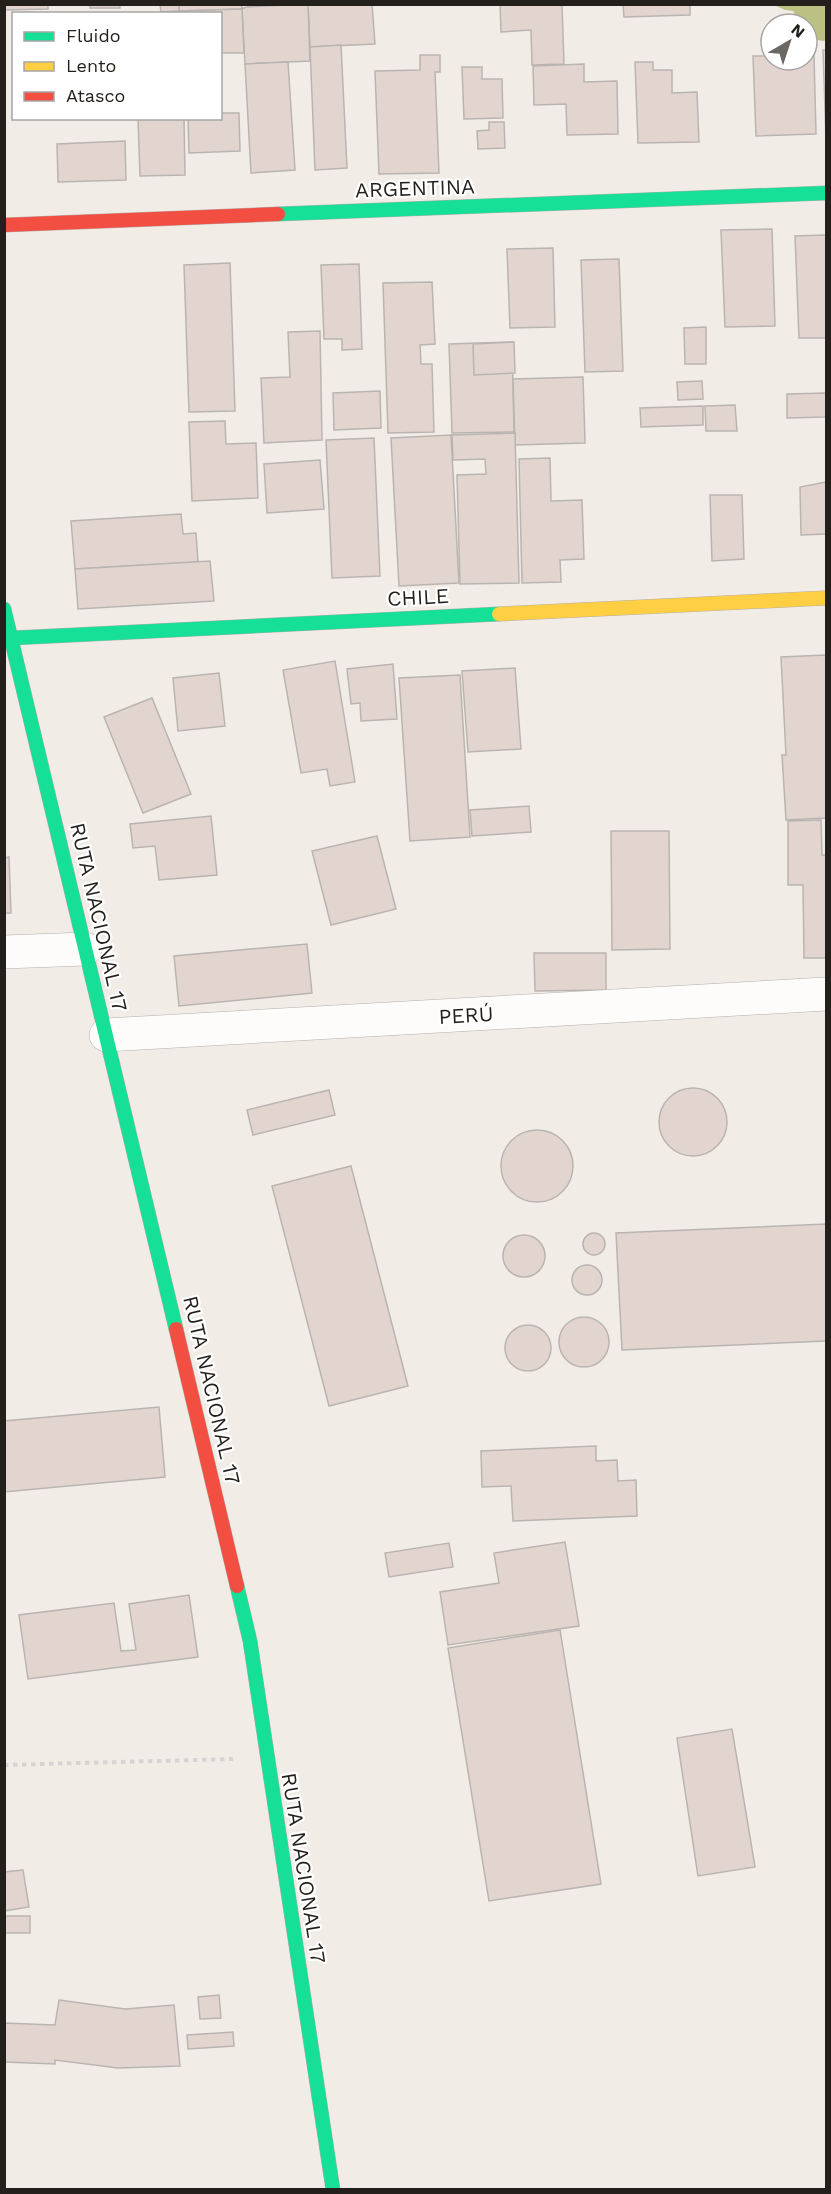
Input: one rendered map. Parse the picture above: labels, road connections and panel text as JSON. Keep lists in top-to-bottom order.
{
  "streets": {
    "street": [
      "ARGENTINA",
      "CHILE",
      "RUTA NACIONAL 17",
      "PERÚ"
    ]
  },
  "crossings": [
    ["CHILE", "RUTA NACIONAL 17"],
    ["RUTA NACIONAL 17", "PERÚ"]
  ],
  "legend": ["Fluido", "Lento", "Atasco"],
  "north": "top right"
}
